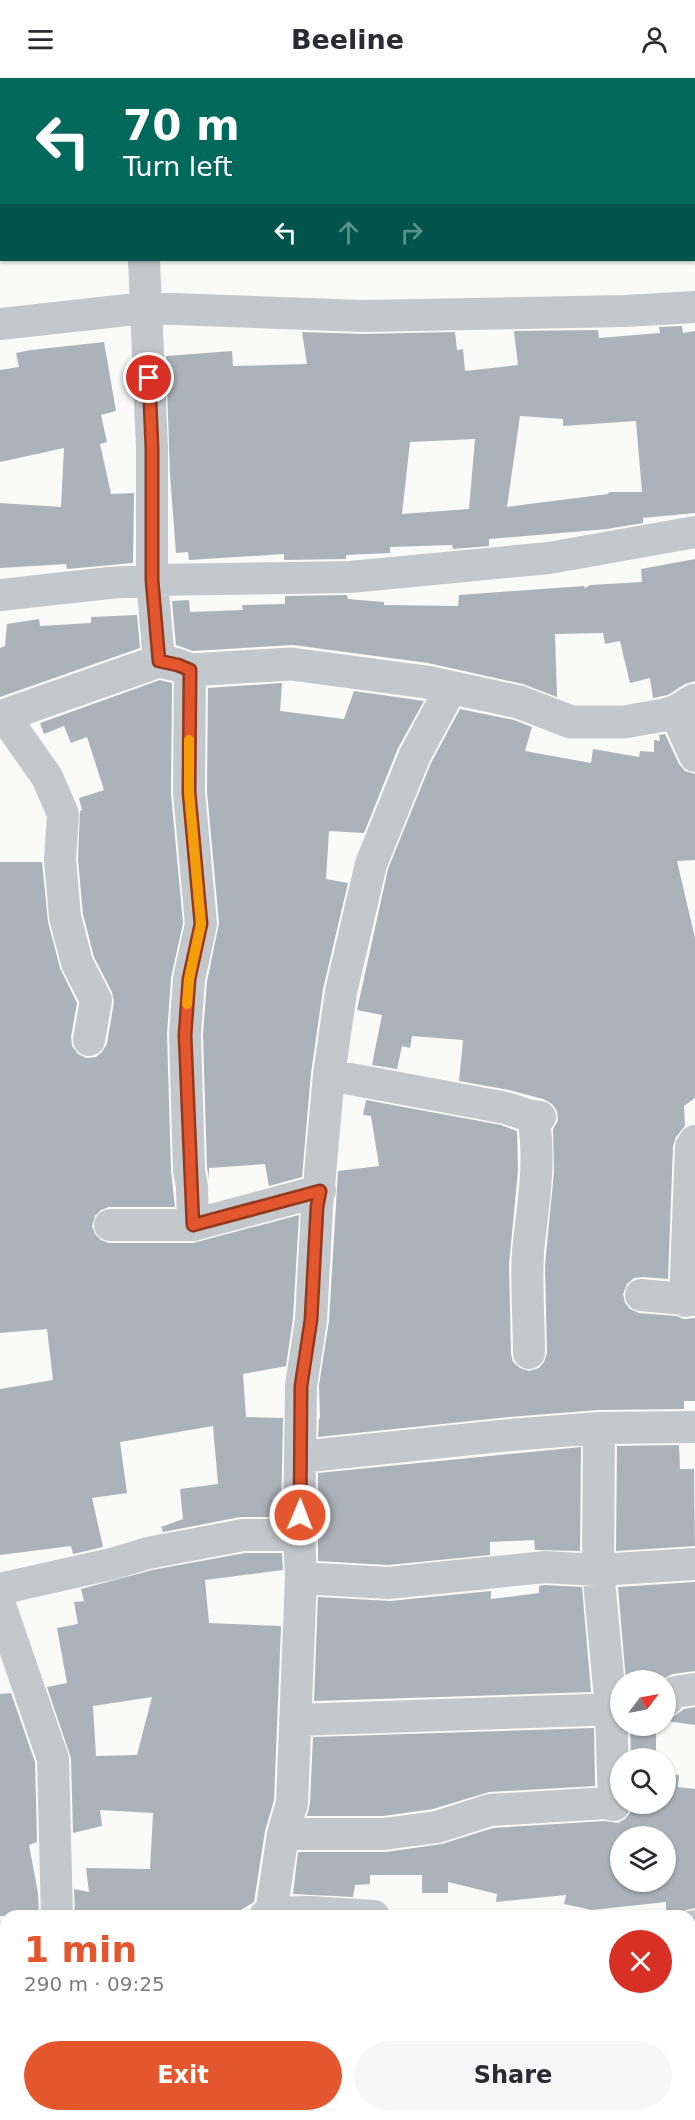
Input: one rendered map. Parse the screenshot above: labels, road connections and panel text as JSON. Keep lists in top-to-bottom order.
{
  "north": "top right",
  "page": {
    "header": "Beeline",
    "turn": ["70 m", "Turn left"],
    "heading": ["1 min", "290 m · 09:25"],
    "buttons": ["Exit", "Share"]
  }
}
